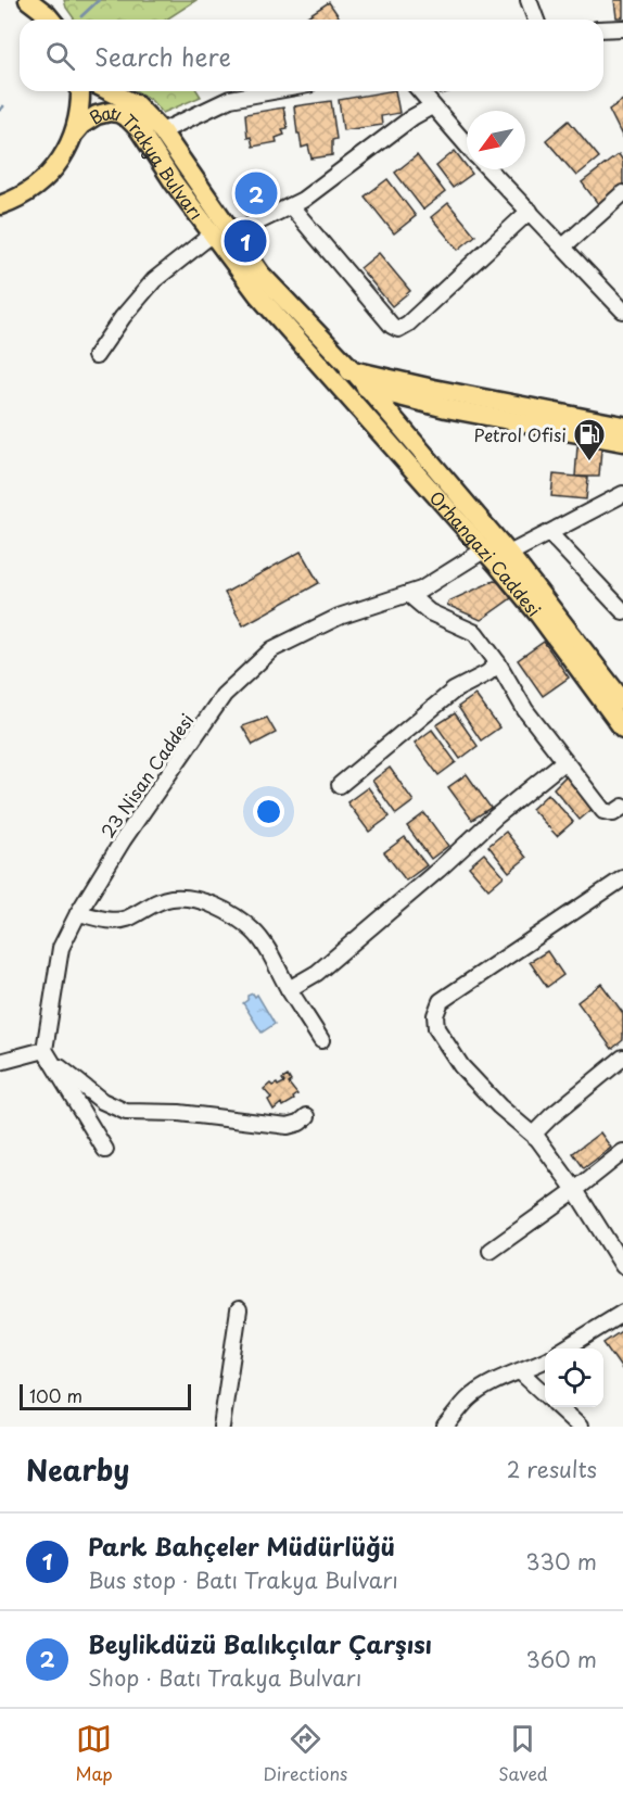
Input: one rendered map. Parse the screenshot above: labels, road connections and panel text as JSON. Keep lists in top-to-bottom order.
{
  "streets": {
    "main road": ["Batı Trakya Bulvarı", "Orhangazi Caddesi"],
    "street": ["23 Nisan Caddesi"]
  },
  "crossings": [
    ["Batı Trakya Bulvarı", "Orhangazi Caddesi"],
    ["Orhangazi Caddesi", "23 Nisan Caddesi"]
  ],
  "places": {
    "fuel station": ["Petrol Ofisi"]
  },
  "scale_bar": "100 m",
  "north": "bottom left",
  "page": {
    "search": "Search here",
    "pins": ["2", "1"],
    "scale": "100 m",
    "heading": ["Nearby", "2 results"],
    "list": [
      {
        "mark": "1",
        "name": "Park Bahçeler Müdürlüğü",
        "note": "Bus stop · Batı Trakya Bulvarı",
        "value": "330 m"
      },
      {
        "mark": "2",
        "name": "Beylikdüzü Balıkçılar Çarşısı",
        "note": "Shop · Batı Trakya Bulvarı",
        "value": "360 m"
      }
    ],
    "nav": ["Map", "Directions", "Saved"]
  }
}
